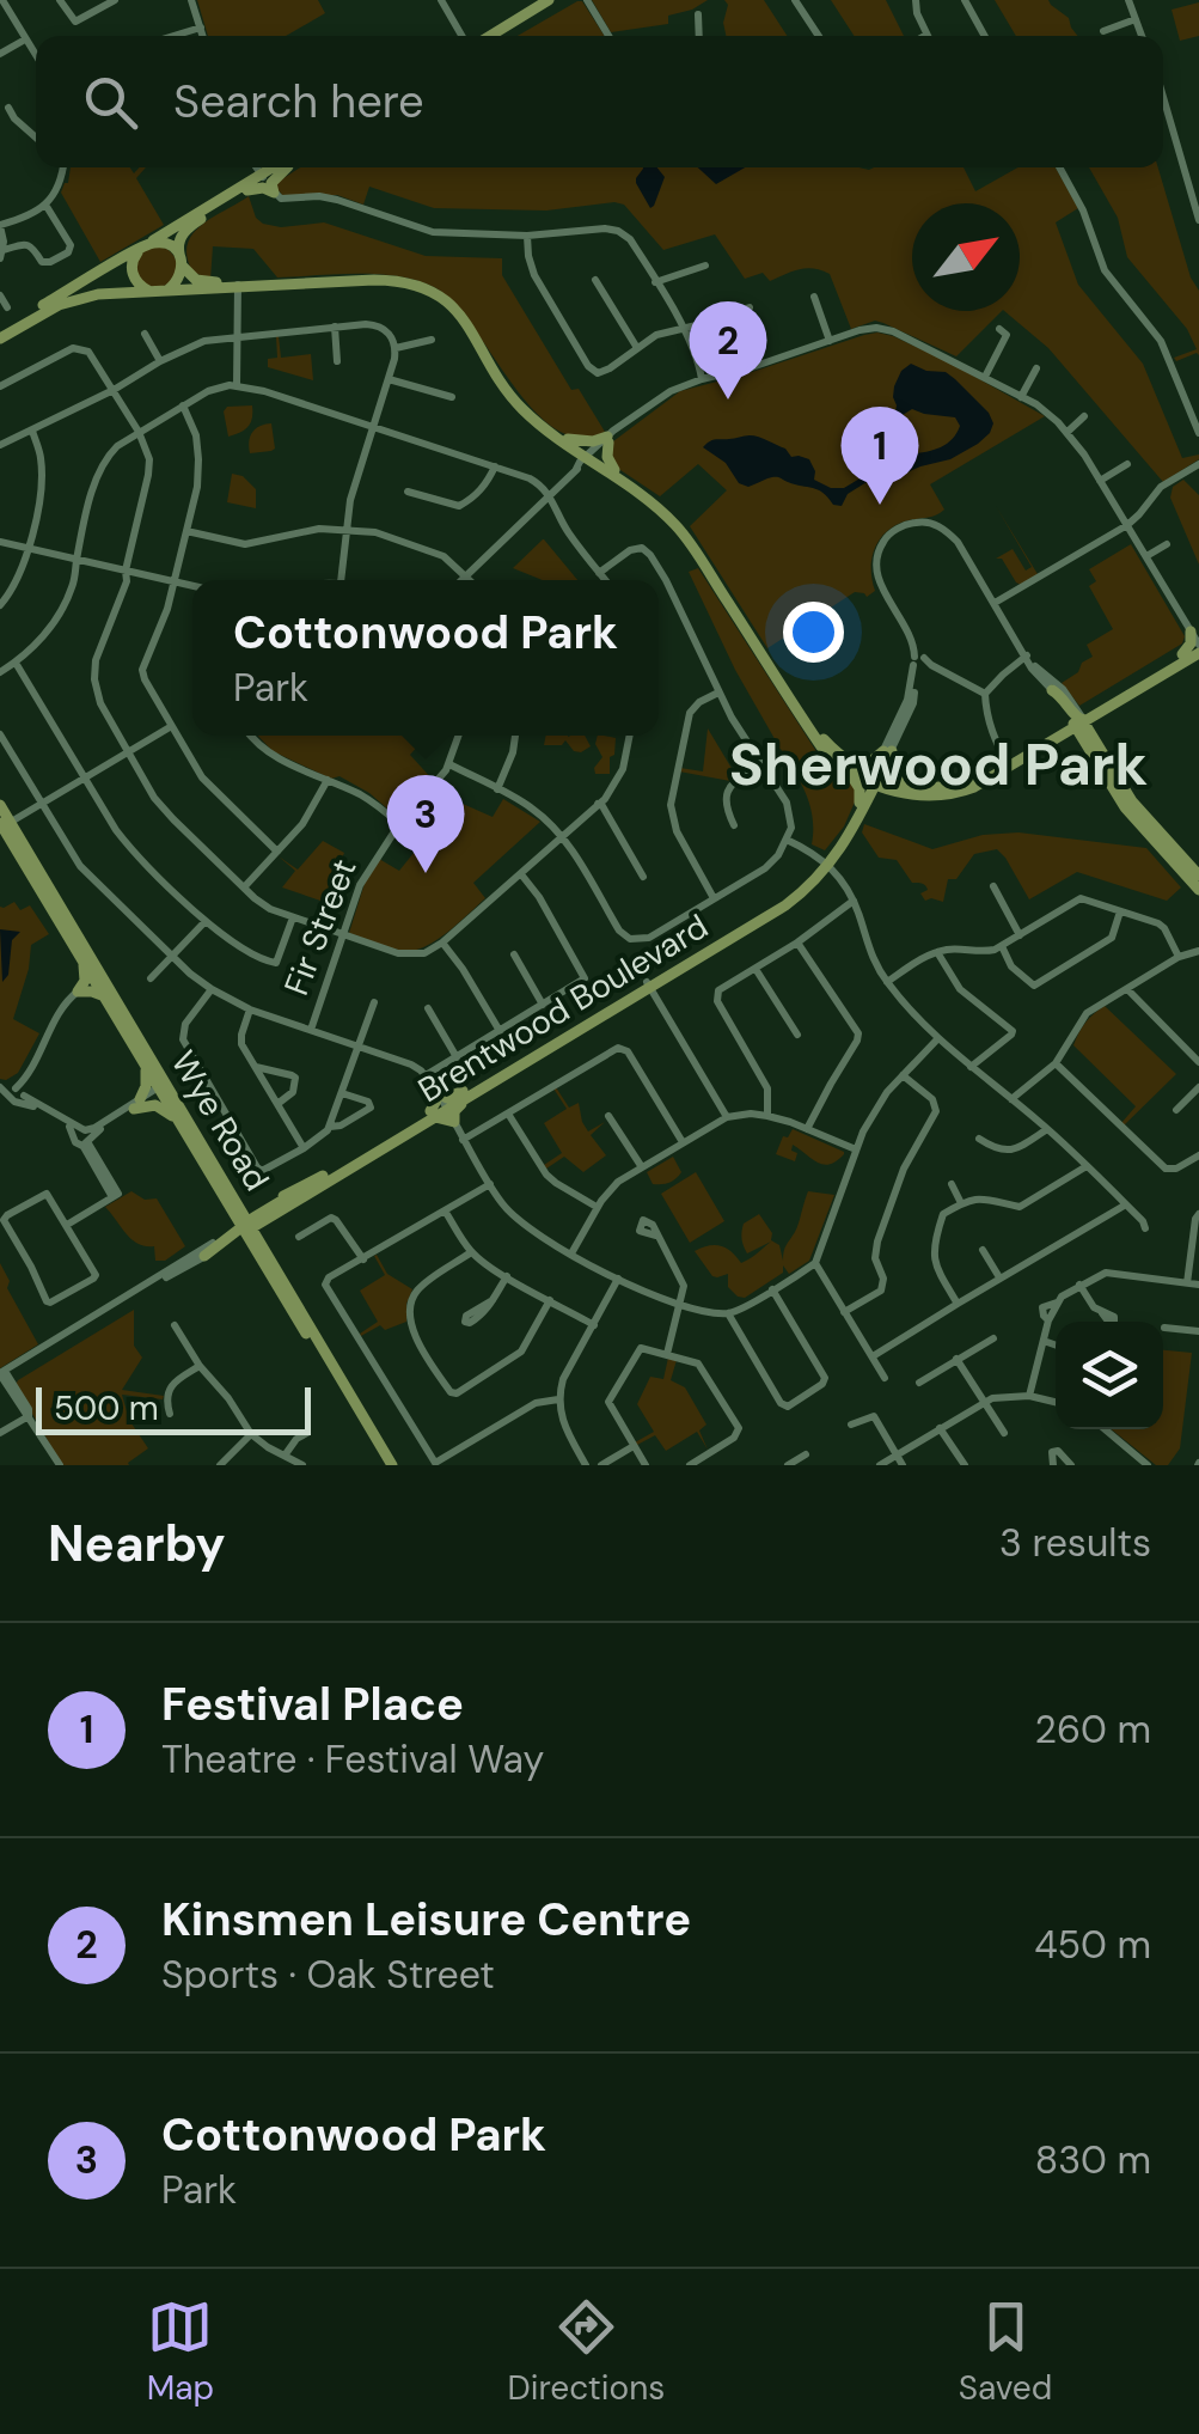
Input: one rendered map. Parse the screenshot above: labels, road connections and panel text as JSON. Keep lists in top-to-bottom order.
{
  "streets": {
    "main road": ["Brentwood Boulevard", "Wye Road"],
    "street": ["Fir Street"]
  },
  "crossings": [
    ["Brentwood Boulevard", "Wye Road"]
  ],
  "districts": ["Sherwood Park"],
  "scale_bar": "500 m",
  "north": "top right",
  "page": {
    "search": "Search here",
    "pins": ["2", "1", "3"],
    "popup": ["Cottonwood Park", "Park"],
    "scale": "500 m",
    "heading": ["Nearby", "3 results"],
    "list": [
      {
        "mark": "1",
        "name": "Festival Place",
        "note": "Theatre · Festival Way",
        "value": "260 m"
      },
      {
        "mark": "2",
        "name": "Kinsmen Leisure Centre",
        "note": "Sports · Oak Street",
        "value": "450 m"
      },
      {
        "mark": "3",
        "name": "Cottonwood Park",
        "note": "Park",
        "value": "830 m"
      }
    ],
    "nav": ["Map", "Directions", "Saved"]
  }
}
